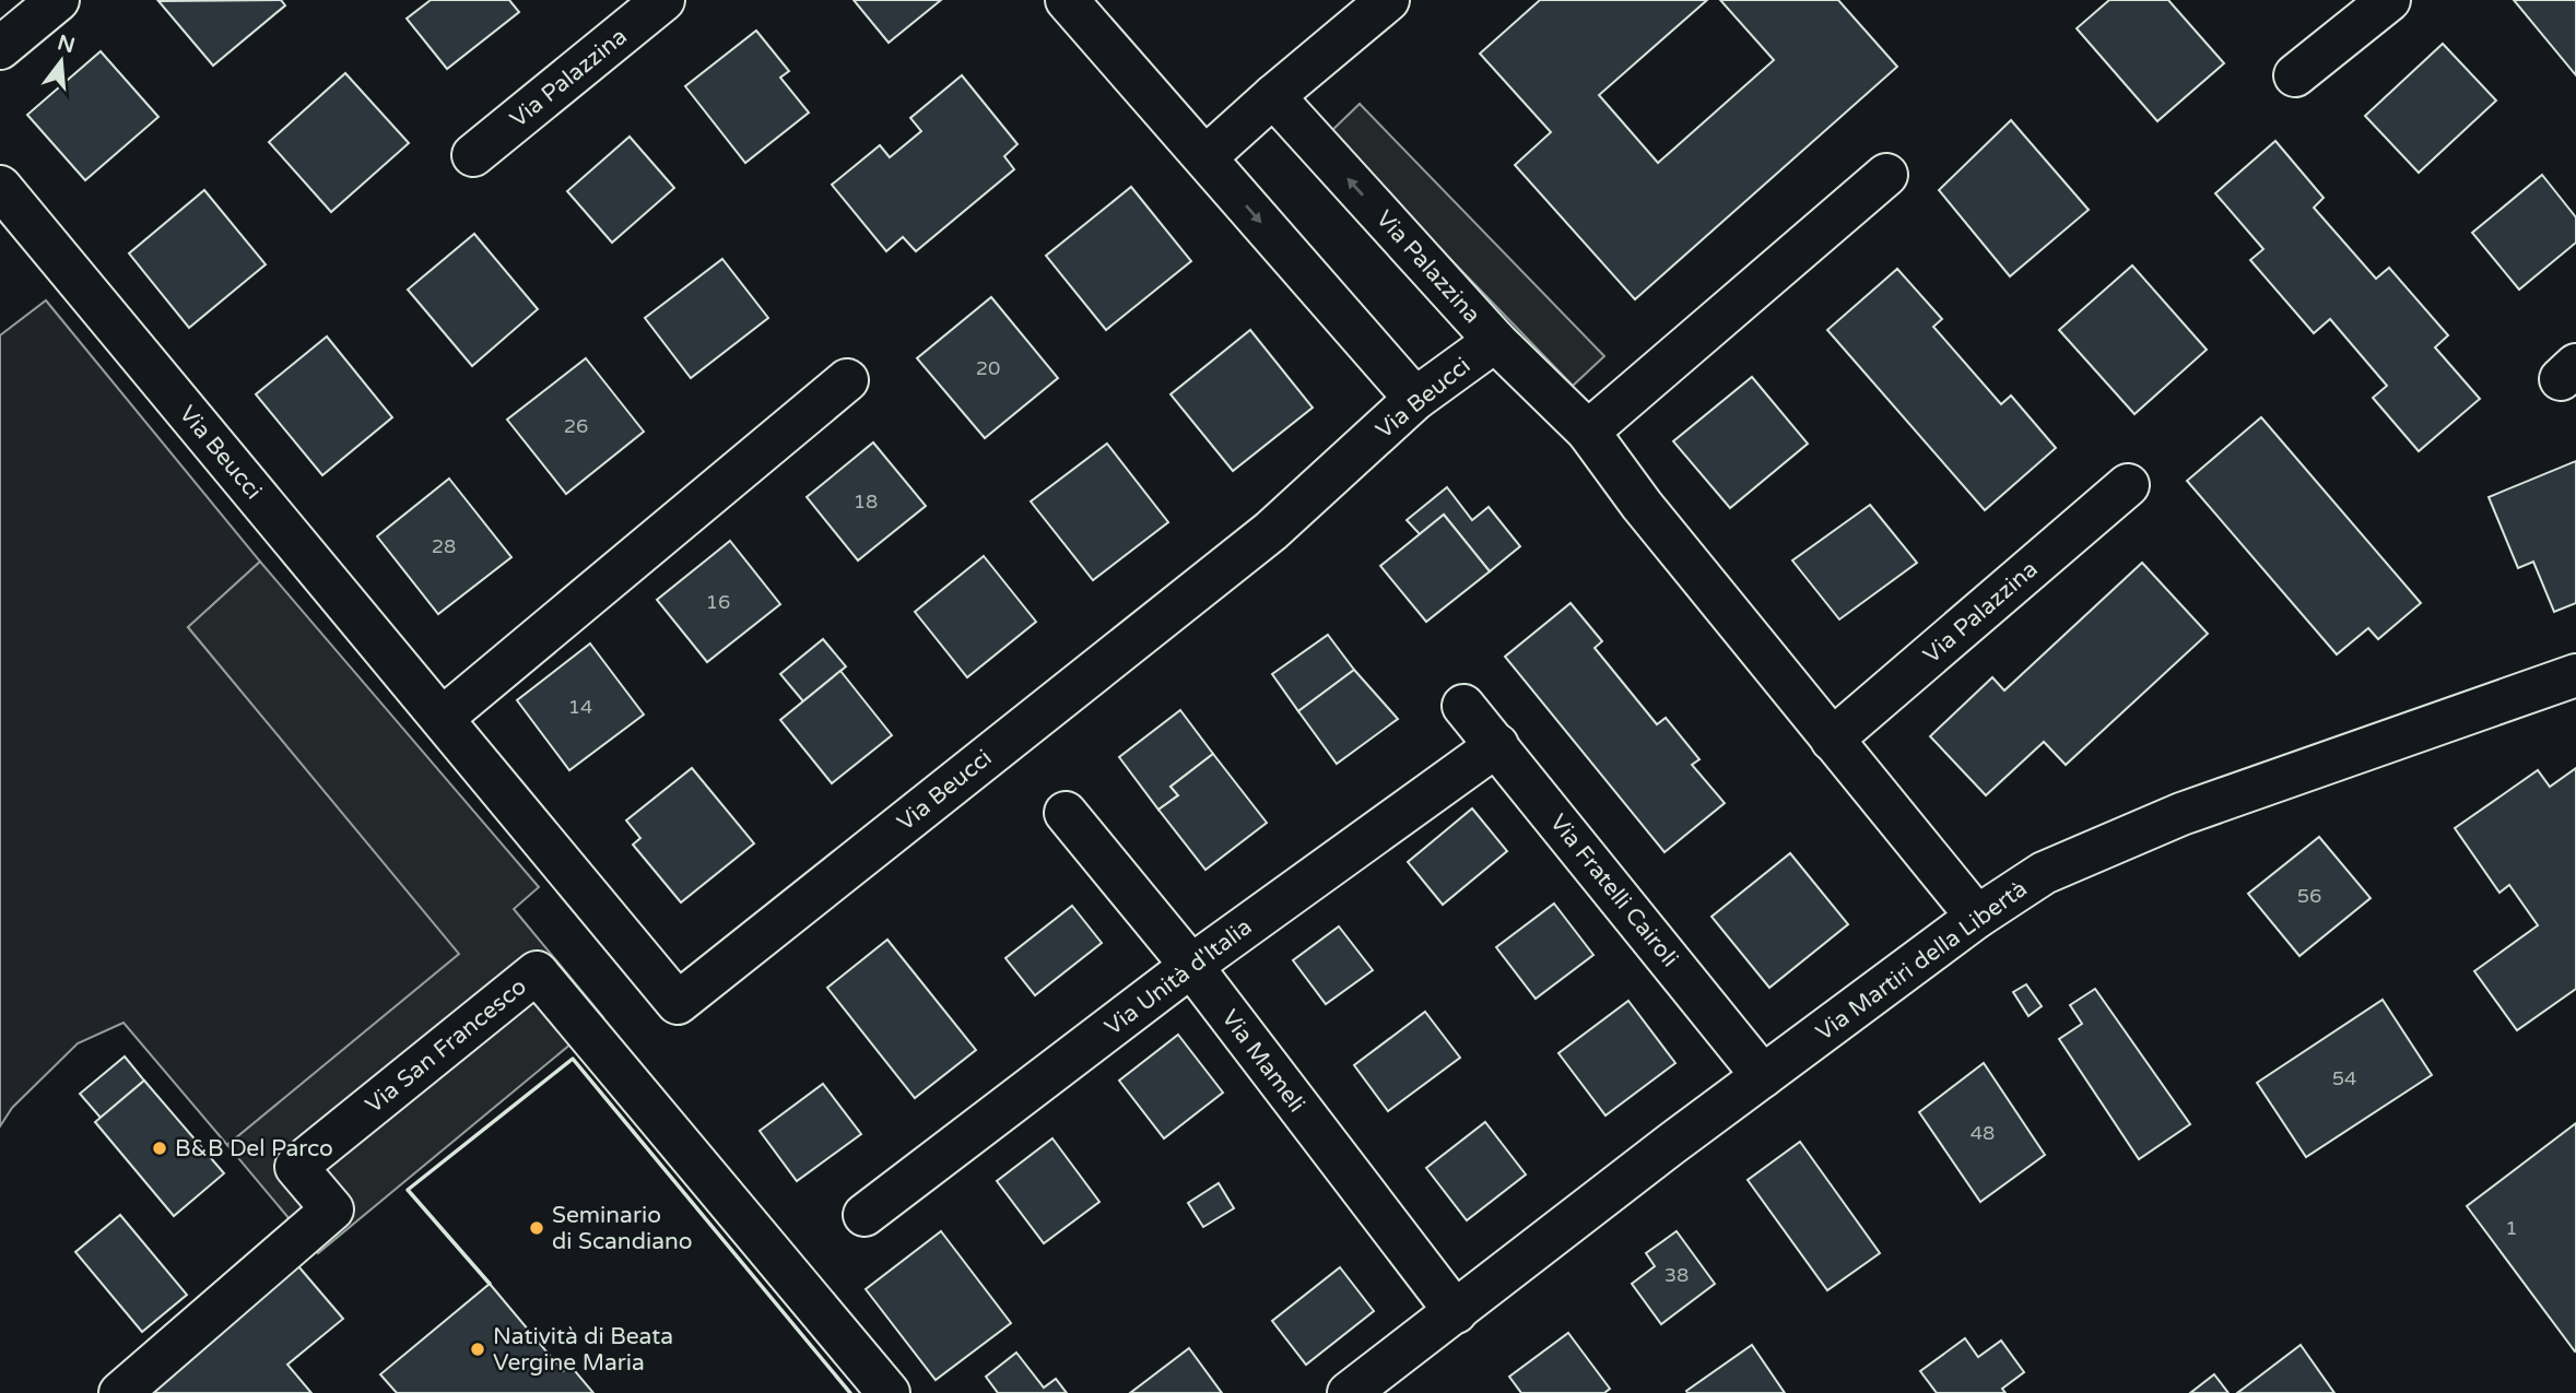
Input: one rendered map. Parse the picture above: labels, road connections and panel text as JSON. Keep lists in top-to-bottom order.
{
  "streets": {
    "street": [
      "Via Palazzina",
      "Via Beucci",
      "Via Fratelli Cairoli",
      "Via Martiri della Libertà",
      "Via Unità d'Italia",
      "Via San Francesco",
      "Via Mameli"
    ]
  },
  "crossings": [
    ["Via Palazzina", "Via Beucci"],
    ["Via Palazzina", "Via Martiri della Libertà"],
    ["Via Fratelli Cairoli", "Via Martiri della Libertà"],
    ["Via Fratelli Cairoli", "Via Unità d'Italia"],
    ["Via Martiri della Libertà", "Via Mameli"],
    ["Via Unità d'Italia", "Via Mameli"]
  ],
  "places": ["B&B Del Parco", "Seminario di Scandiano", "Natività di Beata Vergine Maria"],
  "house_numbers": [
    "20",
    "26",
    "18",
    "28",
    "16",
    "14",
    "56",
    "54",
    "48",
    "1",
    "38"
  ],
  "north": "top"
}
